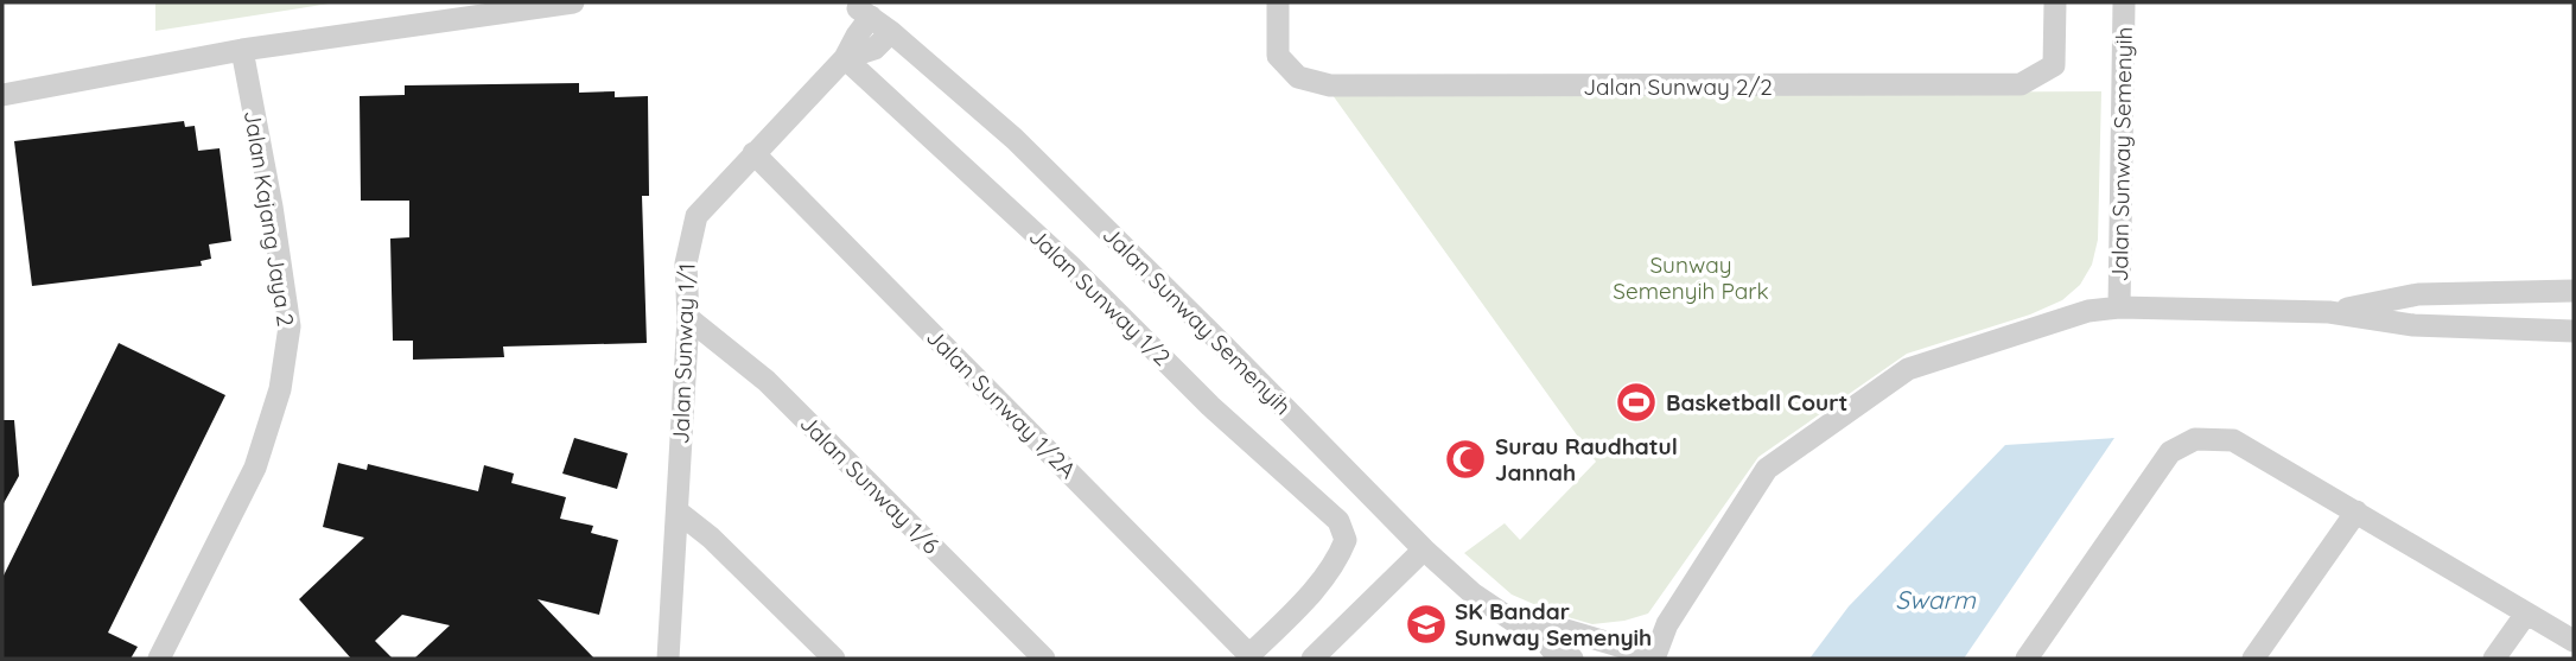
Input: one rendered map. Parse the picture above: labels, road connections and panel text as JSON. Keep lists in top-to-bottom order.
{
  "streets": {
    "street": [
      "Jalan Sunway 2/2",
      "Jalan Sunway Semenyih",
      "Jalan Kajang Jaya 2",
      "Jalan Sunway 1/2",
      "Jalan Sunway 1/1",
      "Jalan Sunway 1/2A",
      "Jalan Sunway 1/6"
    ]
  },
  "crossings": [
    ["Jalan Sunway Semenyih", "Jalan Sunway 1/1"],
    ["Jalan Sunway 1/2", "Jalan Sunway 1/1"],
    ["Jalan Sunway 1/2", "Jalan Sunway 1/2A"],
    ["Jalan Sunway 1/1", "Jalan Sunway 1/2A"],
    ["Jalan Sunway 1/1", "Jalan Sunway 1/6"]
  ],
  "water": ["Swarm"],
  "parks": ["Sunway Semenyih Park"],
  "places": {
    "sports": ["Basketball Court"],
    "mosque": ["Surau Raudhatul Jannah"],
    "school or university": ["SK Bandar Sunway Semenyih"]
  }
}
